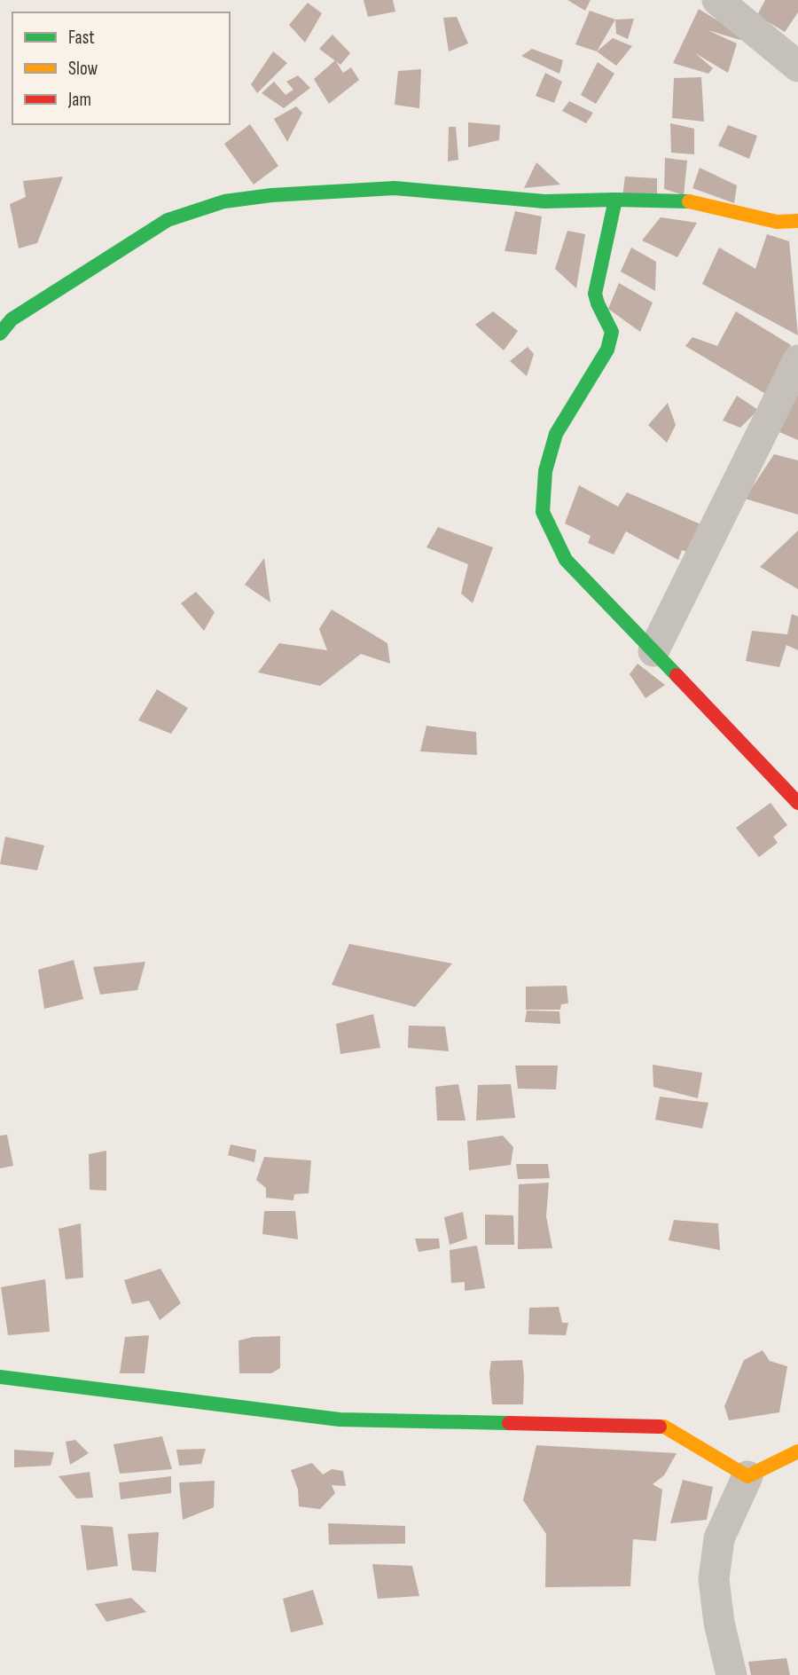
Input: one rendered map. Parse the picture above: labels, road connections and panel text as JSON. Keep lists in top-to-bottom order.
{
  "legend": ["Fast", "Slow", "Jam"]
}
